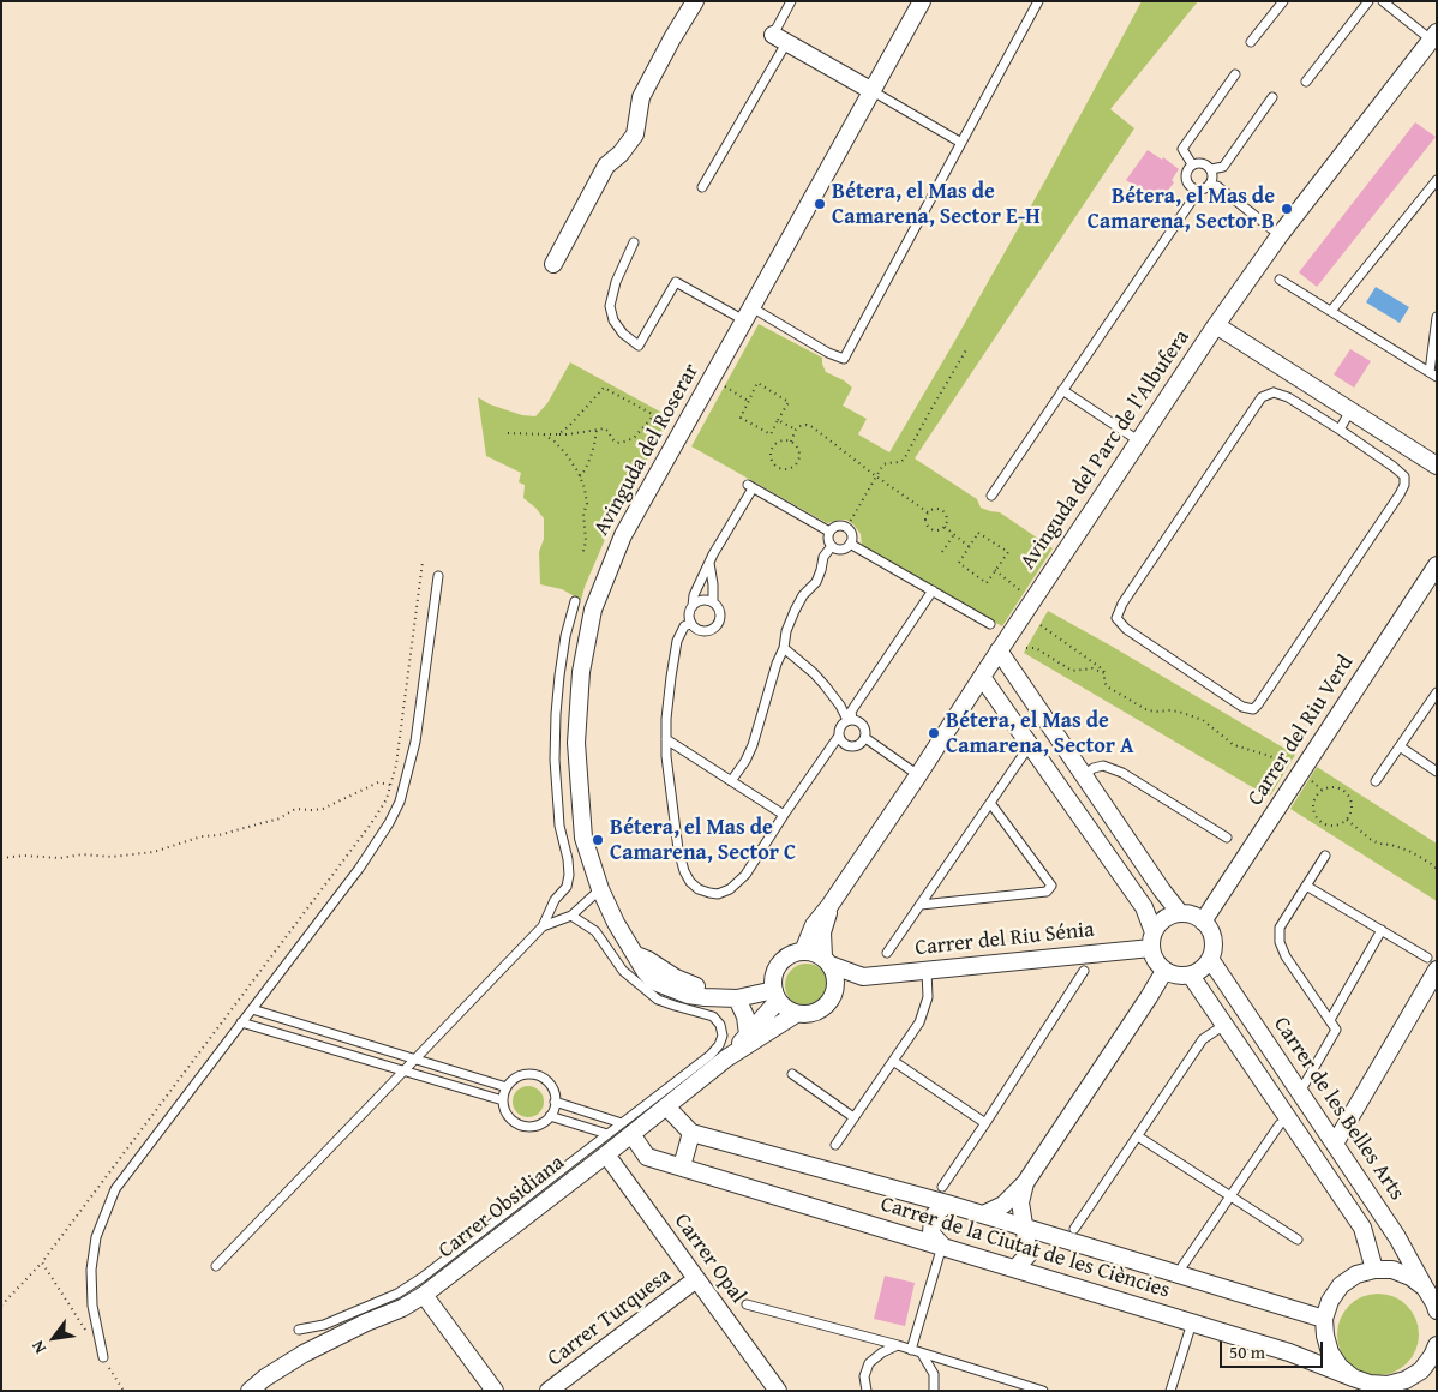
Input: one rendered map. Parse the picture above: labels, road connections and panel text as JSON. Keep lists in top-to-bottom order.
{
  "streets": {
    "street": [
      "Avinguda del Roserar",
      "Avinguda del Parc de l'Albufera",
      "Carrer del Riu Verd",
      "Carrer del Riu Sénia",
      "Carrer de les Belles Arts",
      "Carrer Obsidiana",
      "Carrer de la Ciutat de les Ciències",
      "Carrer Opal",
      "Carrer Turquesa"
    ]
  },
  "crossings": [
    ["Avinguda del Roserar", "Avinguda del Parc de l'Albufera"],
    ["Avinguda del Roserar", "Carrer del Riu Sénia"],
    ["Avinguda del Parc de l'Albufera", "Carrer del Riu Sénia"],
    ["Carrer del Riu Verd", "Carrer del Riu Sénia"],
    ["Carrer del Riu Verd", "Carrer de les Belles Arts"],
    ["Carrer del Riu Sénia", "Carrer de les Belles Arts"],
    ["Carrer Obsidiana", "Carrer Opal"],
    ["Carrer Opal", "Carrer Turquesa"]
  ],
  "places": [
    "Bétera, el Mas de Camarena, Sector E-H",
    "Bétera, el Mas de Camarena, Sector B",
    "Bétera, el Mas de Camarena, Sector A",
    "Bétera, el Mas de Camarena, Sector C"
  ],
  "scale_bar": "50 m",
  "north": "bottom left"
}
